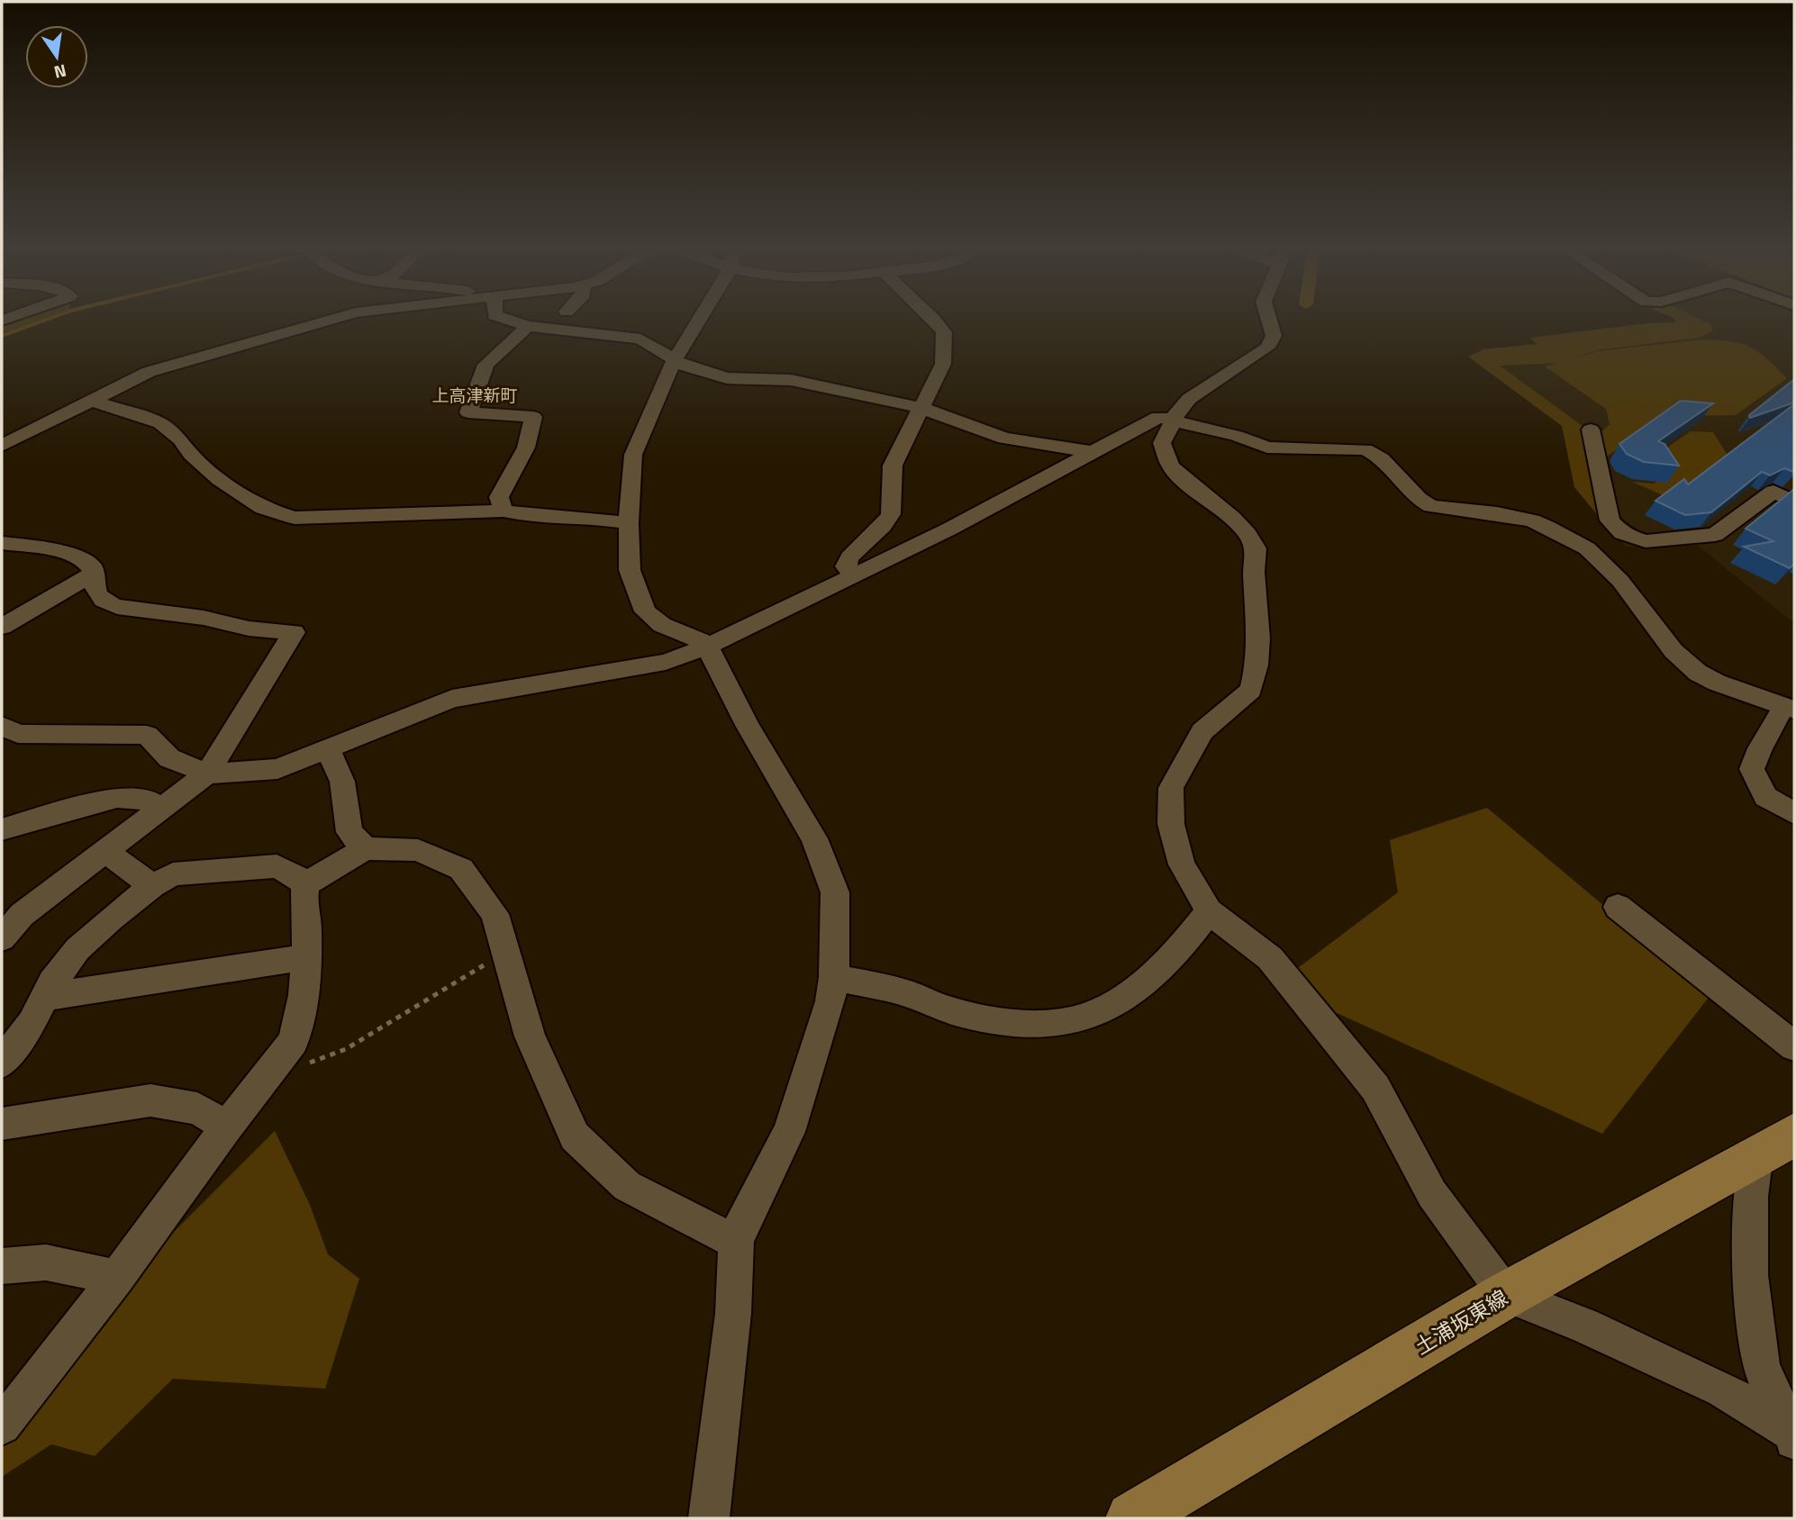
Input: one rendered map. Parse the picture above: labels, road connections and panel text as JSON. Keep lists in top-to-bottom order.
{
  "streets": {
    "main road": ["土浦坂東線"]
  },
  "districts": ["上高津新町"],
  "north": "bottom"
}
